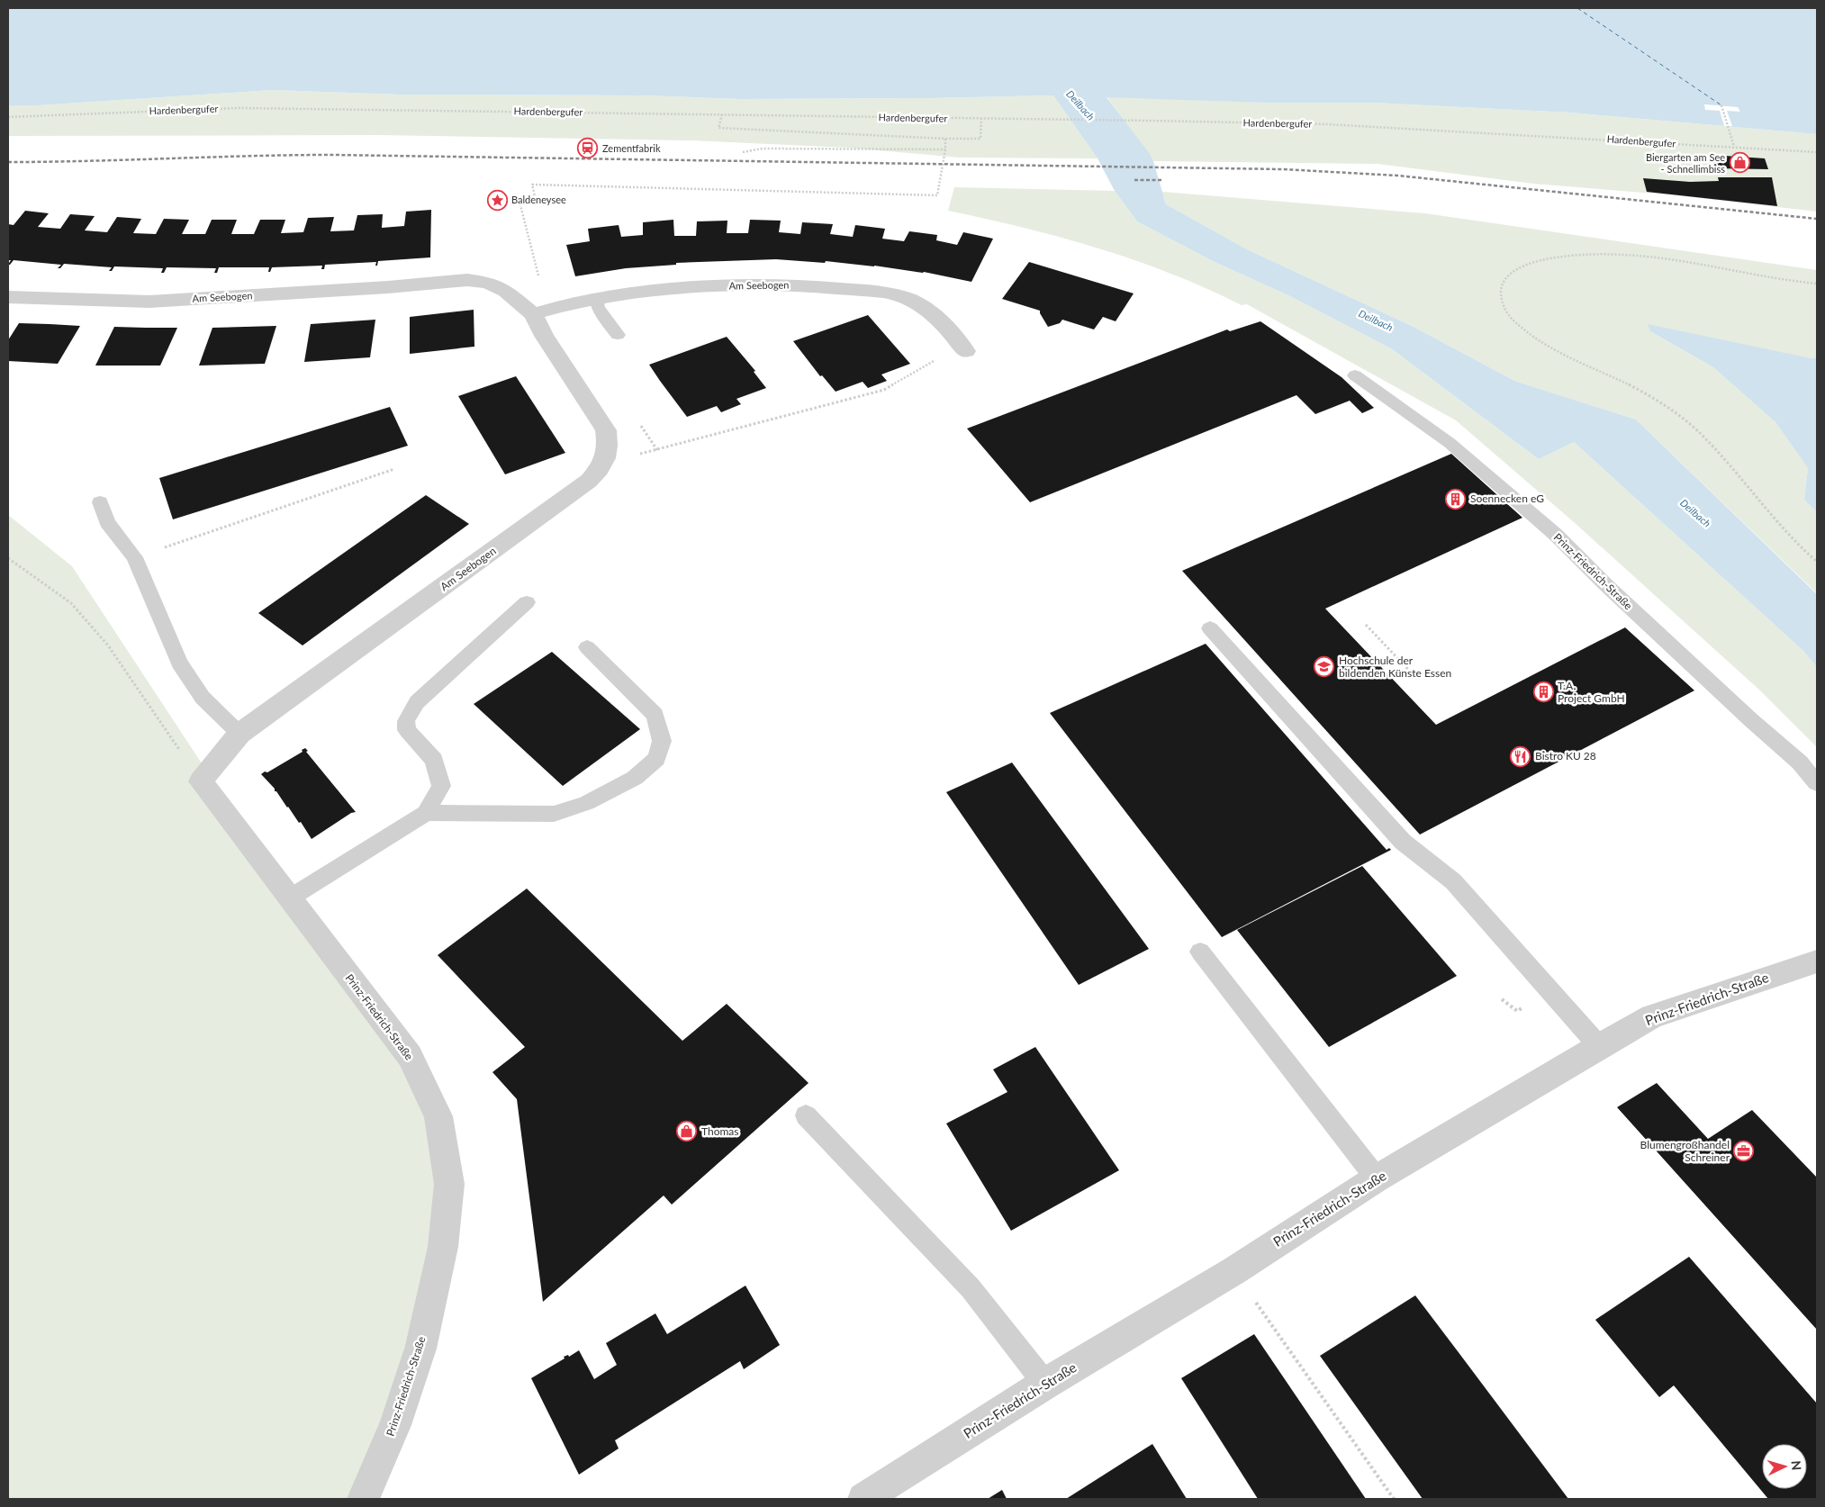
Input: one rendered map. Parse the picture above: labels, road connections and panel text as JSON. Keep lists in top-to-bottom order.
{
  "streets": {
    "street": ["Am Seebogen", "Prinz-Friedrich-Straße"],
    "path": ["Hardenbergufer"]
  },
  "crossings": [
    ["Am Seebogen", "Prinz-Friedrich-Straße"]
  ],
  "water": ["Deilbach"],
  "places": {
    "station": ["Zementfabrik"],
    "shop": ["Biergarten am See - Schnellimbiss", "Thomas"],
    "place": ["Baldeneysee"],
    "building": ["Soennecken eG", "T.A. Project GmbH"],
    "school or university": ["Hochschule der bildenden Künste Essen"],
    "restaurant": ["Bistro KU 28"],
    "office": ["Blumengroßhandel Schreiner"]
  },
  "north": "right"
}
